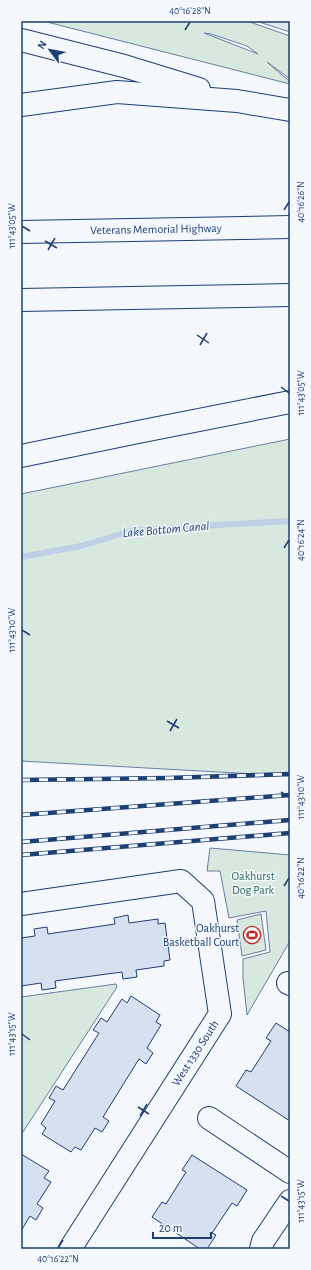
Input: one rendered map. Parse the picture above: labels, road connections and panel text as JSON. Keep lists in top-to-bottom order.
{
  "streets": {
    "main road": ["Veterans Memorial Highway", "West 1330 South"]
  },
  "water": ["Lake Bottom Canal"],
  "parks": ["Oakhurst Dog Park"],
  "places": {
    "sports": ["Oakhurst Basketball Court"]
  },
  "scale_bar": "20 m",
  "north": "top left",
  "coordinates": [
    "40°16'28\"N",
    "40°16'26\"N",
    "111°43'05\"W",
    "40°16'24\"N",
    "111°43'10\"W",
    "40°16'22\"N",
    "111°43'15\"W"
  ]
}
